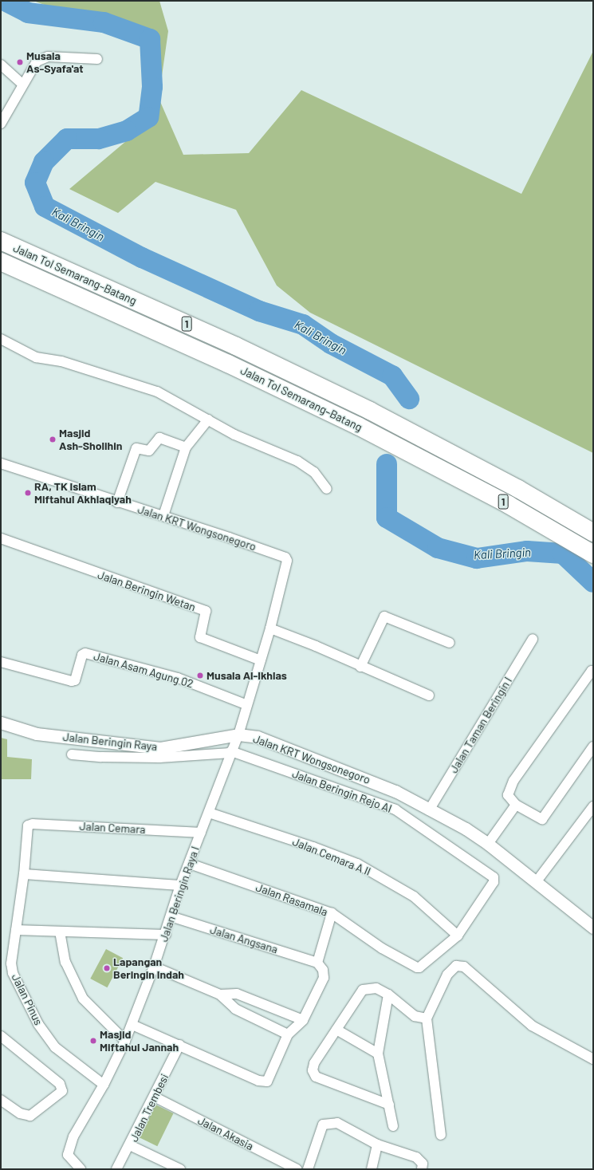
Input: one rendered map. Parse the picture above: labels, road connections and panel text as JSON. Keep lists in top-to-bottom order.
{
  "streets": {
    "highway": ["Jalan Tol Semarang–Batang", "1"],
    "street": [
      "Jalan KRT Wongsonegoro",
      "Jalan Beringin Wetan",
      "Jalan Asam Agung 02",
      "Jalan Taman Beringin I",
      "Jalan Beringin Raya",
      "Jalan Beringin Rejo AI",
      "Jalan Cemara",
      "Jalan Cemara A II",
      "Jalan Beringin Raya I",
      "Jalan Rasamala",
      "Jalan Angsana",
      "Jalan Pinus",
      "Jalan Trembesi",
      "Jalan Akasia"
    ]
  },
  "crossings": [
    ["Jalan KRT Wongsonegoro", "Jalan Beringin Wetan"],
    ["Jalan KRT Wongsonegoro", "Jalan Asam Agung 02"],
    ["Jalan KRT Wongsonegoro", "Jalan Taman Beringin I"],
    ["Jalan KRT Wongsonegoro", "Jalan Beringin Raya"],
    ["Jalan KRT Wongsonegoro", "Jalan Beringin Raya I"],
    ["Jalan Beringin Raya", "Jalan Beringin Raya I"],
    ["Jalan Beringin Rejo AI", "Jalan Cemara A II"],
    ["Jalan Beringin Rejo AI", "Jalan Beringin Raya I"],
    ["Jalan Beringin Rejo AI", "Jalan Rasamala"],
    ["Jalan Cemara", "Jalan Beringin Raya I"],
    ["Jalan Cemara", "Jalan Pinus"],
    ["Jalan Cemara A II", "Jalan Beringin Raya I"],
    ["Jalan Cemara A II", "Jalan Rasamala"],
    ["Jalan Beringin Raya I", "Jalan Rasamala"],
    ["Jalan Beringin Raya I", "Jalan Angsana"],
    ["Jalan Beringin Raya I", "Jalan Pinus"],
    ["Jalan Trembesi", "Jalan Akasia"]
  ],
  "water": ["Kali Bringin"],
  "places": [
    "Musala As-Syafa'at",
    "Masjid Ash-Sholihin",
    "RA, TK Islam Miftahul Akhlaqiyah",
    "Musala Al-Ikhlas",
    "Lapangan Beringin Indah",
    "Masjid Miftahul Jannah"
  ]
}
